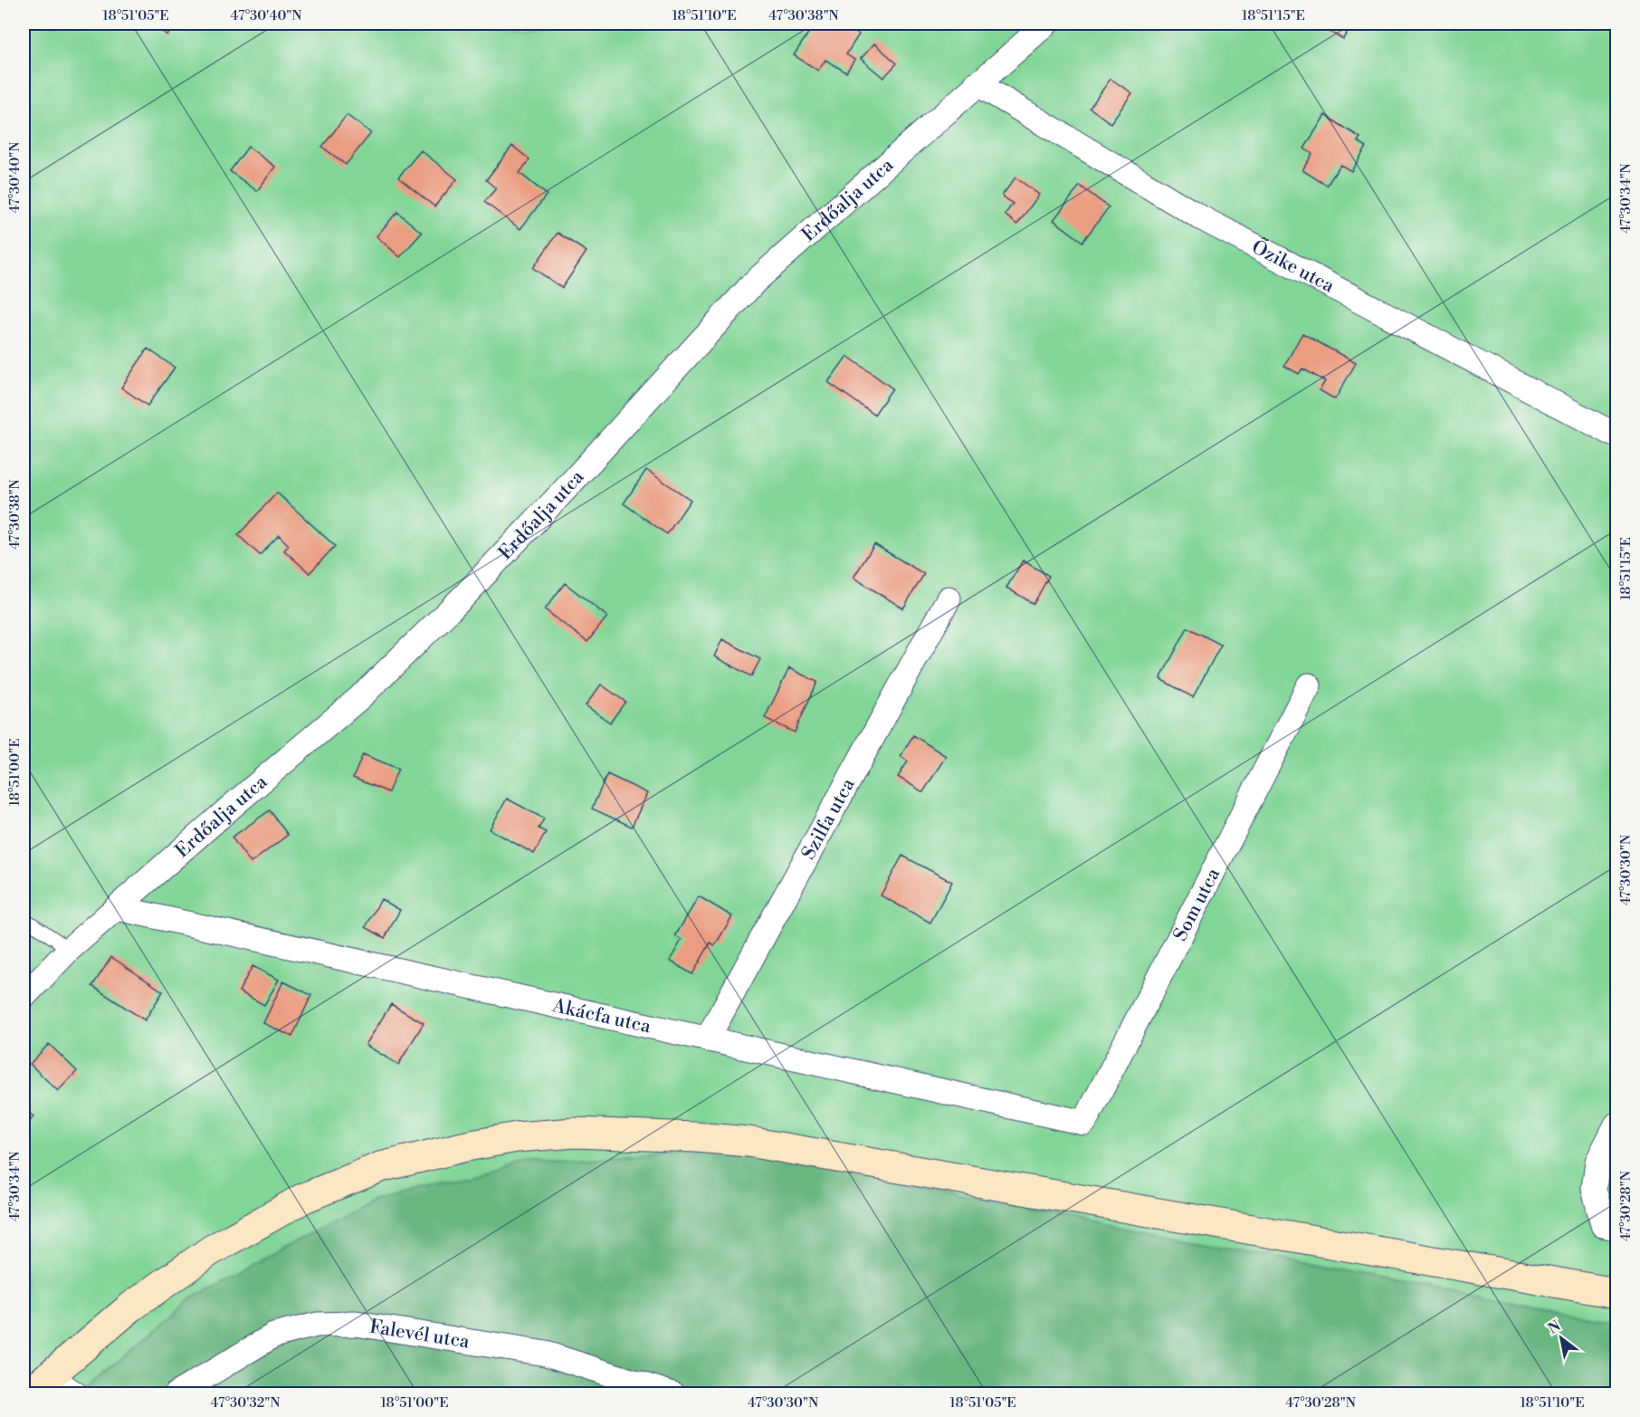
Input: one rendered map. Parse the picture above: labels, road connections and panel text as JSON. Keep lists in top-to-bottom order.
{
  "streets": {
    "street": [
      "Erdőalja utca",
      "Őzike utca",
      "Szilfa utca",
      "Som utca",
      "Akácfa utca",
      "Falevél utca"
    ]
  },
  "crossings": [
    ["Erdőalja utca", "Őzike utca"],
    ["Erdőalja utca", "Akácfa utca"],
    ["Szilfa utca", "Akácfa utca"],
    ["Som utca", "Akácfa utca"]
  ],
  "north": "top left",
  "coordinates": [
    "18°51'05\"E",
    "47°30'40\"N",
    "18°51'10\"E",
    "47°30'38\"N",
    "18°51'15\"E",
    "47°30'34\"N",
    "18°51'00\"E",
    "47°30'30\"N",
    "47°30'28\"N",
    "47°30'32\"N"
  ]
}
